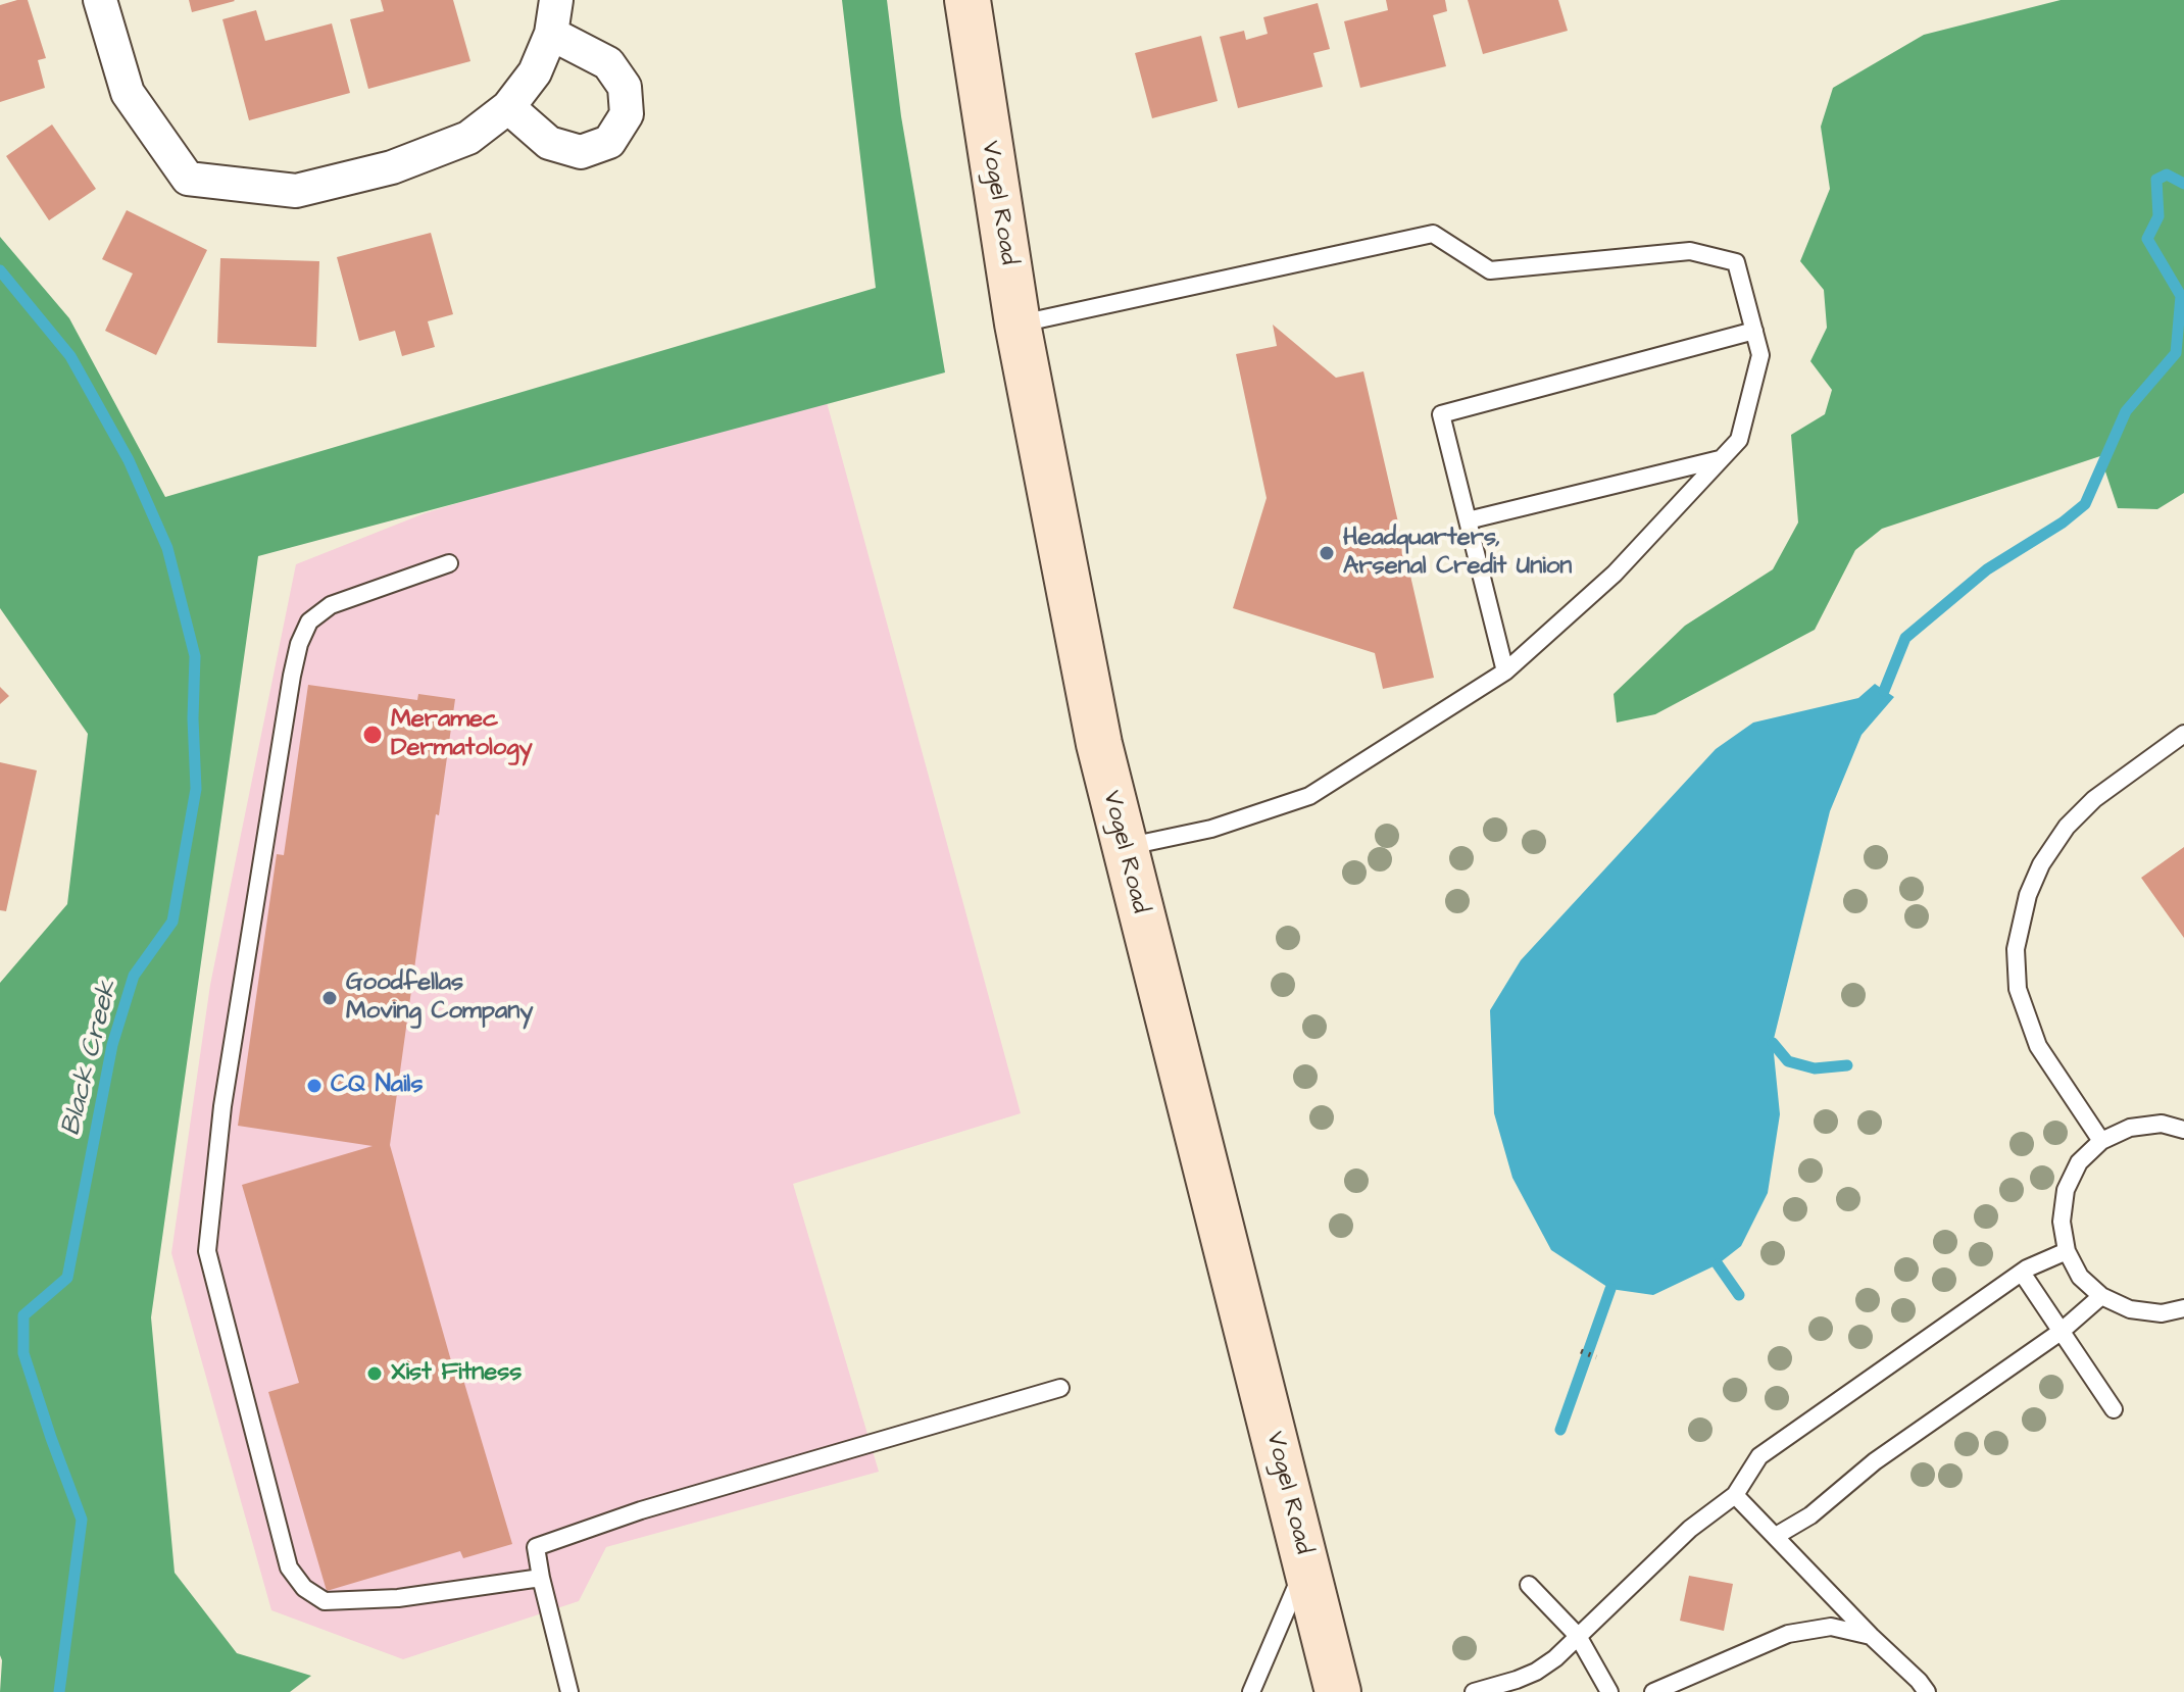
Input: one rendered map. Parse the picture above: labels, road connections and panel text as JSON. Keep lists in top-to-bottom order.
{
  "streets": {
    "main road": ["Vogel Road"]
  },
  "water": ["Black Creek"],
  "places": [
    "Headquarters, Arsenal Credit Union",
    "Meramec Dermatology",
    "Goodfellas Moving Company",
    "CQ Nails",
    "Xist Fitness"
  ]
}
